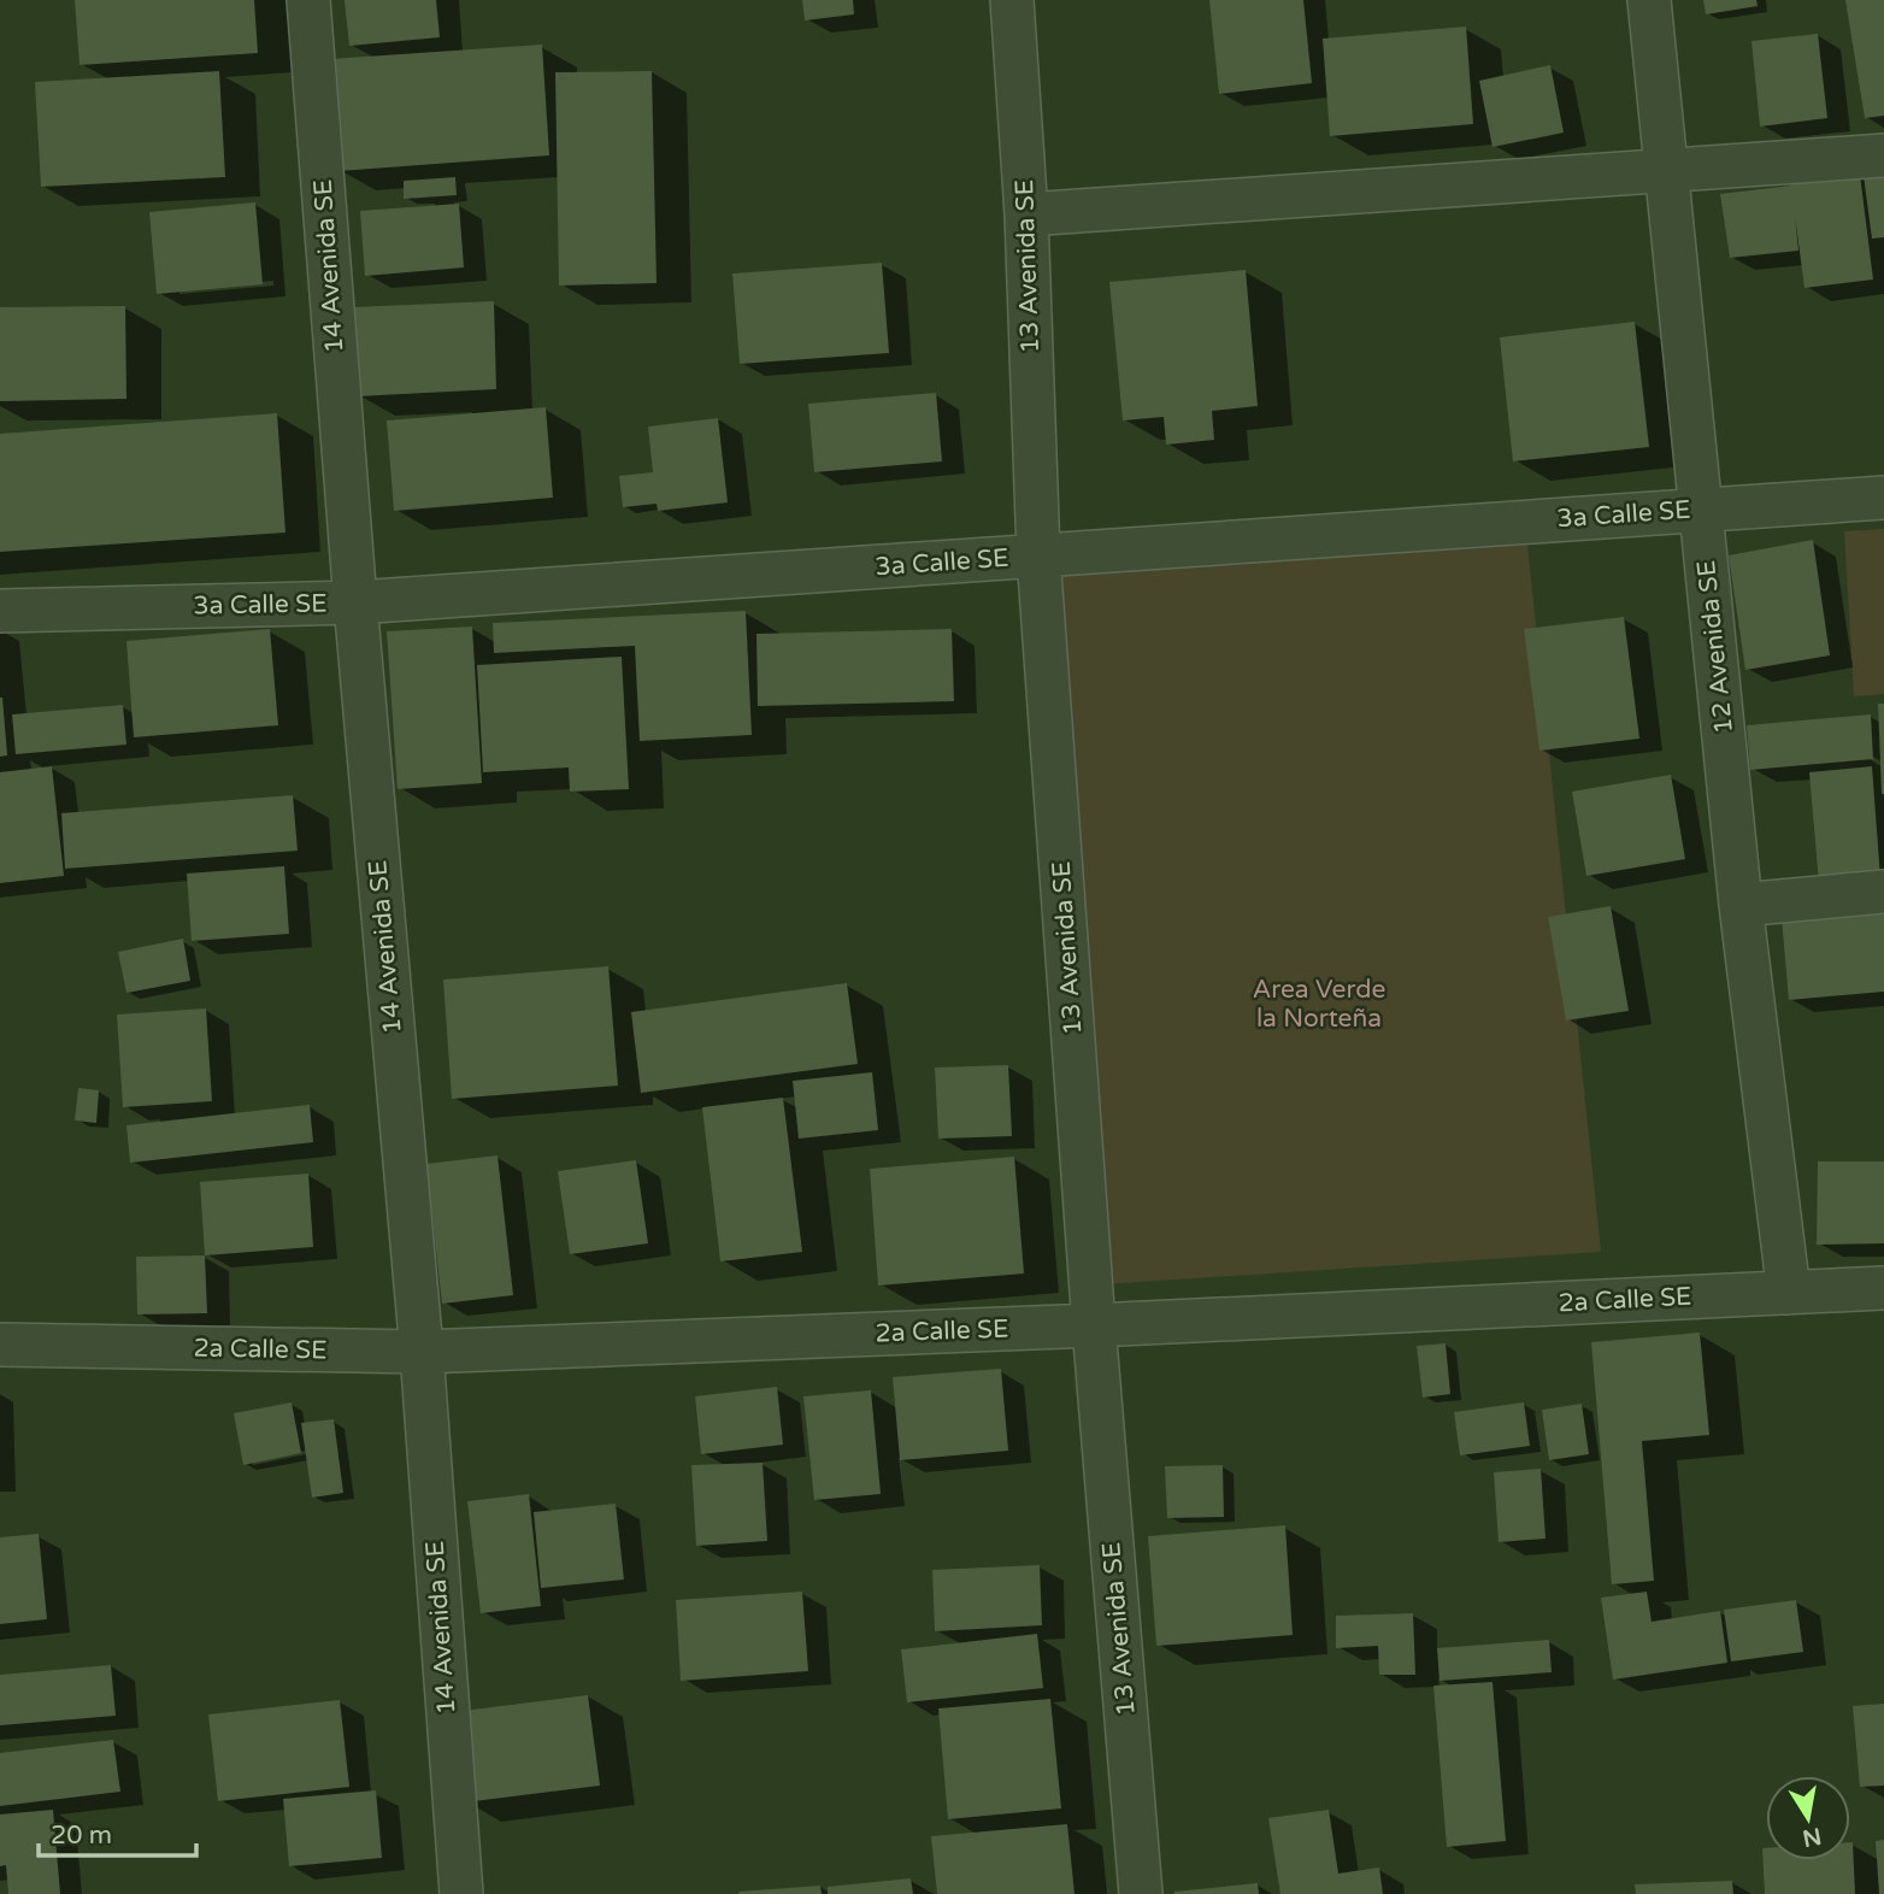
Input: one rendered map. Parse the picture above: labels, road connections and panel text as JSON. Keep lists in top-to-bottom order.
{
  "streets": {
    "street": [
      "14 Avenida SE",
      "13 Avenida SE",
      "3a Calle SE",
      "12 Avenida SE",
      "2a Calle SE"
    ]
  },
  "crossings": [
    ["14 Avenida SE", "3a Calle SE"],
    ["14 Avenida SE", "2a Calle SE"],
    ["13 Avenida SE", "3a Calle SE"],
    ["13 Avenida SE", "2a Calle SE"],
    ["3a Calle SE", "12 Avenida SE"],
    ["12 Avenida SE", "2a Calle SE"]
  ],
  "parks": ["Area Verde la Norteña"],
  "scale_bar": "20 m",
  "north": "bottom"
}
